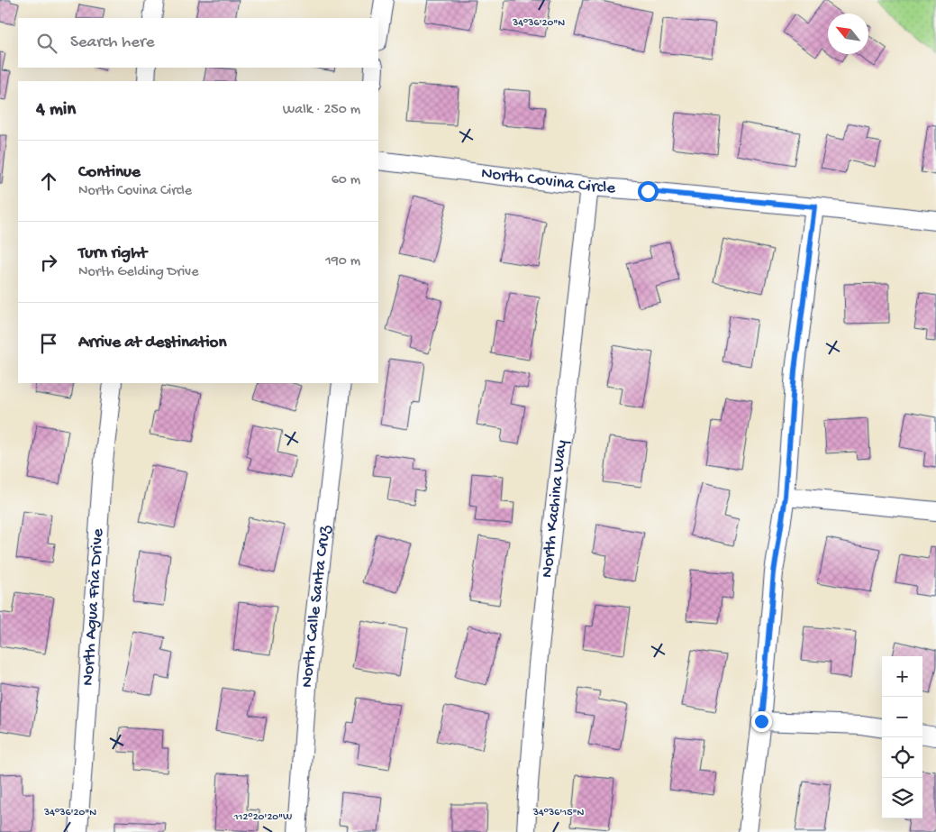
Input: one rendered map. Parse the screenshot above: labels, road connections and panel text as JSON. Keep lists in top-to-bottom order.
{
  "streets": {
    "street": [
      "North Covina Circle",
      "North Kachina Way",
      "North Agua Fria Drive",
      "North Calle Santa Cruz"
    ]
  },
  "crossings": [
    ["North Covina Circle", "North Kachina Way"]
  ],
  "north": "top left",
  "page": {
    "search": "Search here",
    "heading": ["4 min", "Walk · 250 m"],
    "list": [
      ["Continue", "North Covina Circle", "60 m"],
      ["Turn right", "North Gelding Drive", "190 m"],
      "Arrive at destination"
    ],
    "map_buttons": ["+", "−"]
  },
  "coordinates": ["34°36'20\"N", "34°36'15\"N", "112°20'20\"W"]
}
